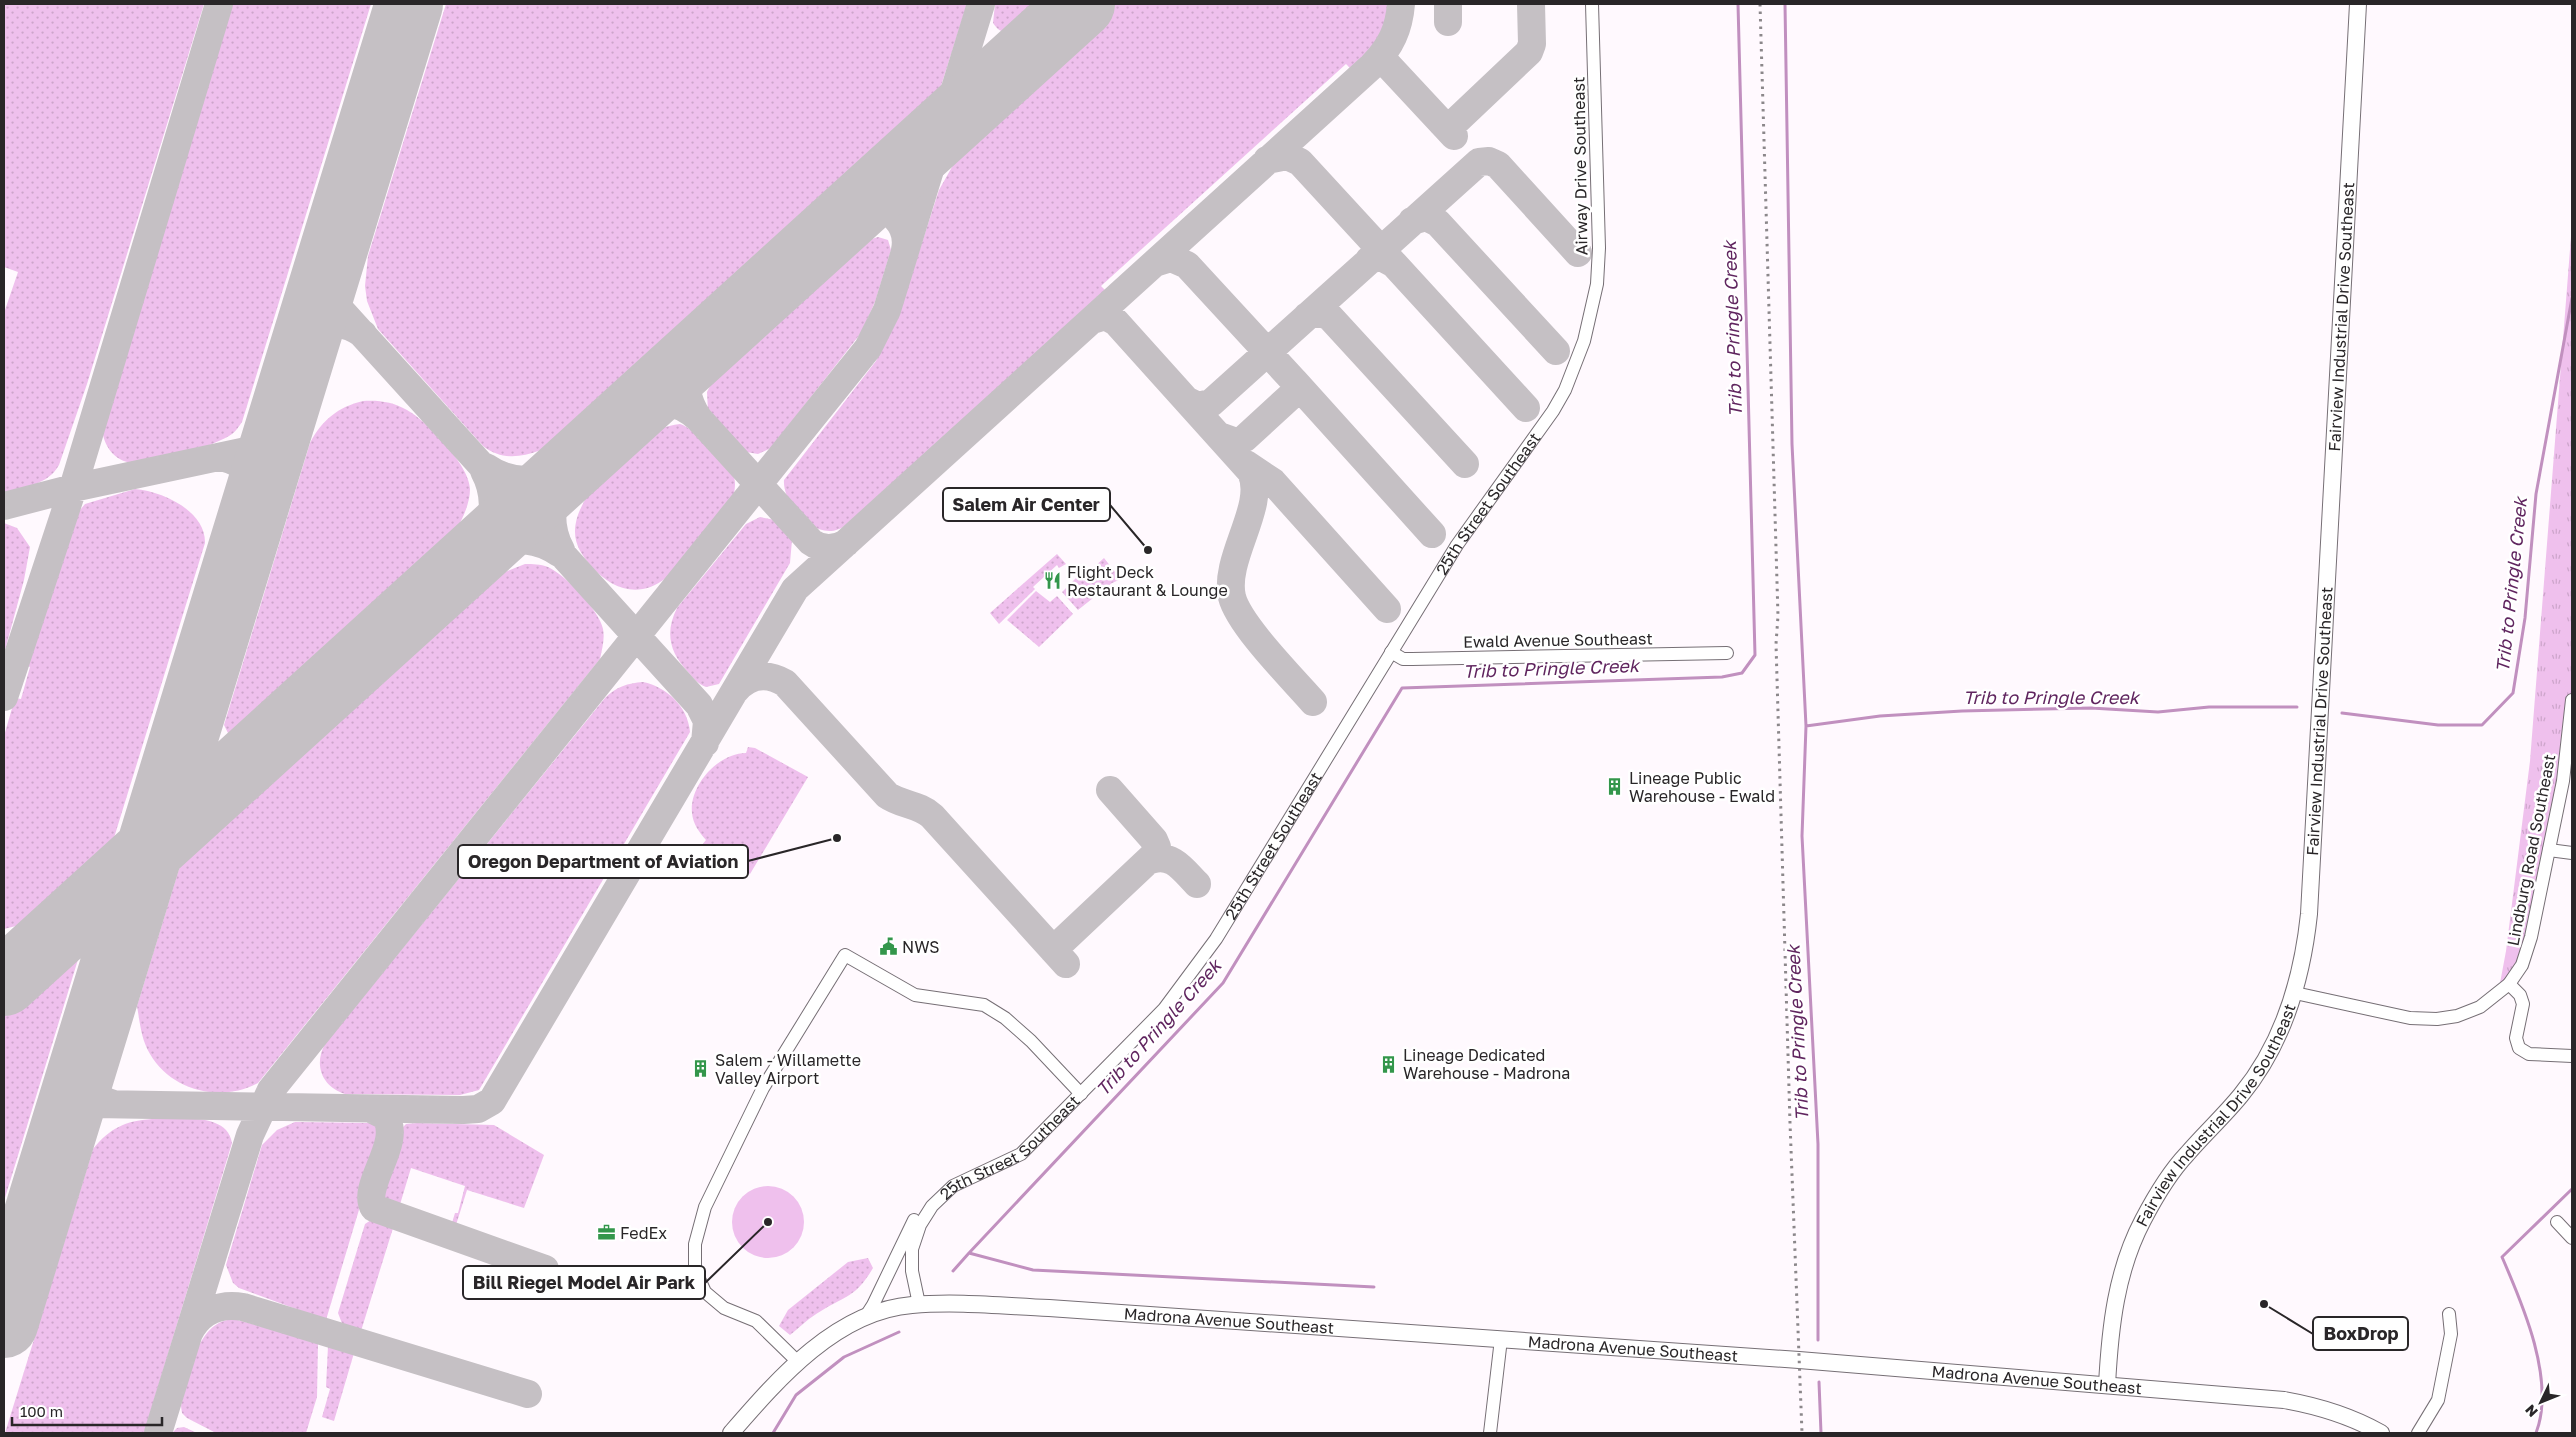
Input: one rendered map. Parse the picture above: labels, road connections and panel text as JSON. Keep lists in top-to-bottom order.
{
  "streets": {
    "main road": ["Fairview Industrial Drive Southeast", "Madrona Avenue Southeast"],
    "street": [
      "Airway Drive Southeast",
      "25th Street Southeast",
      "Ewald Avenue Southeast",
      "Lindburg Road Southeast"
    ]
  },
  "crossings": [
    ["Airway Drive Southeast", "25th Street Southeast"],
    ["Fairview Industrial Drive Southeast", "Lindburg Road Southeast"],
    ["Fairview Industrial Drive Southeast", "Madrona Avenue Southeast"],
    ["25th Street Southeast", "Ewald Avenue Southeast"],
    ["25th Street Southeast", "Madrona Avenue Southeast"]
  ],
  "water": ["Trib to Pringle Creek"],
  "places": {
    "other": [
      "Salem Air Center",
      "Oregon Department of Aviation",
      "Bill Riegel Model Air Park",
      "BoxDrop"
    ],
    "restaurant": ["Flight Deck Restaurant & Lounge"],
    "building": ["Lineage Public Warehouse - Ewald", "Lineage Dedicated Warehouse - Madrona", "Salem - Willamette Valley Airport"],
    "public building": ["NWS"],
    "office": ["FedEx"]
  },
  "scale_bar": "100 m",
  "north": "bottom left"
}
